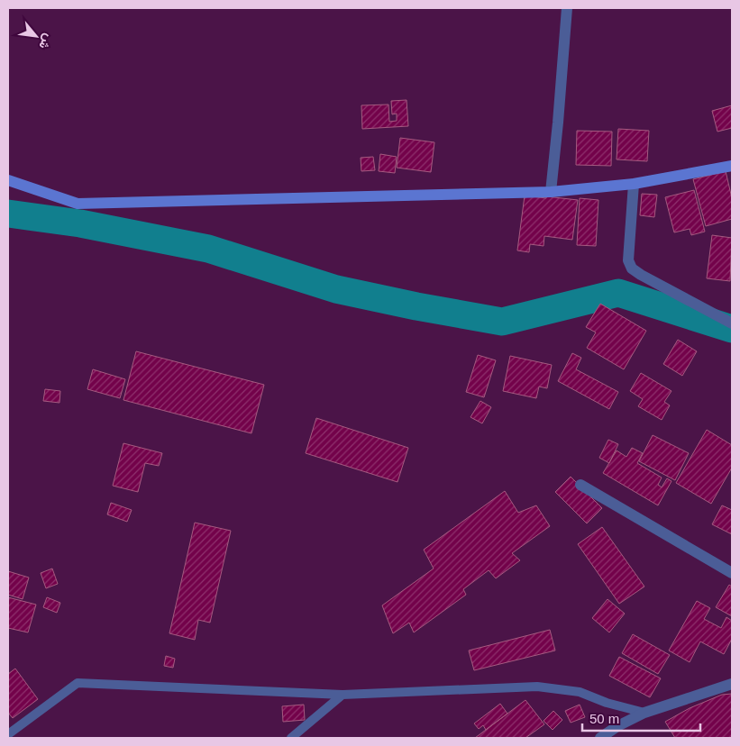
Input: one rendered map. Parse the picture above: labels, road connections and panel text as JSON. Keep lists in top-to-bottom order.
{
  "scale_bar": "50 m",
  "north": "bottom right"
}
